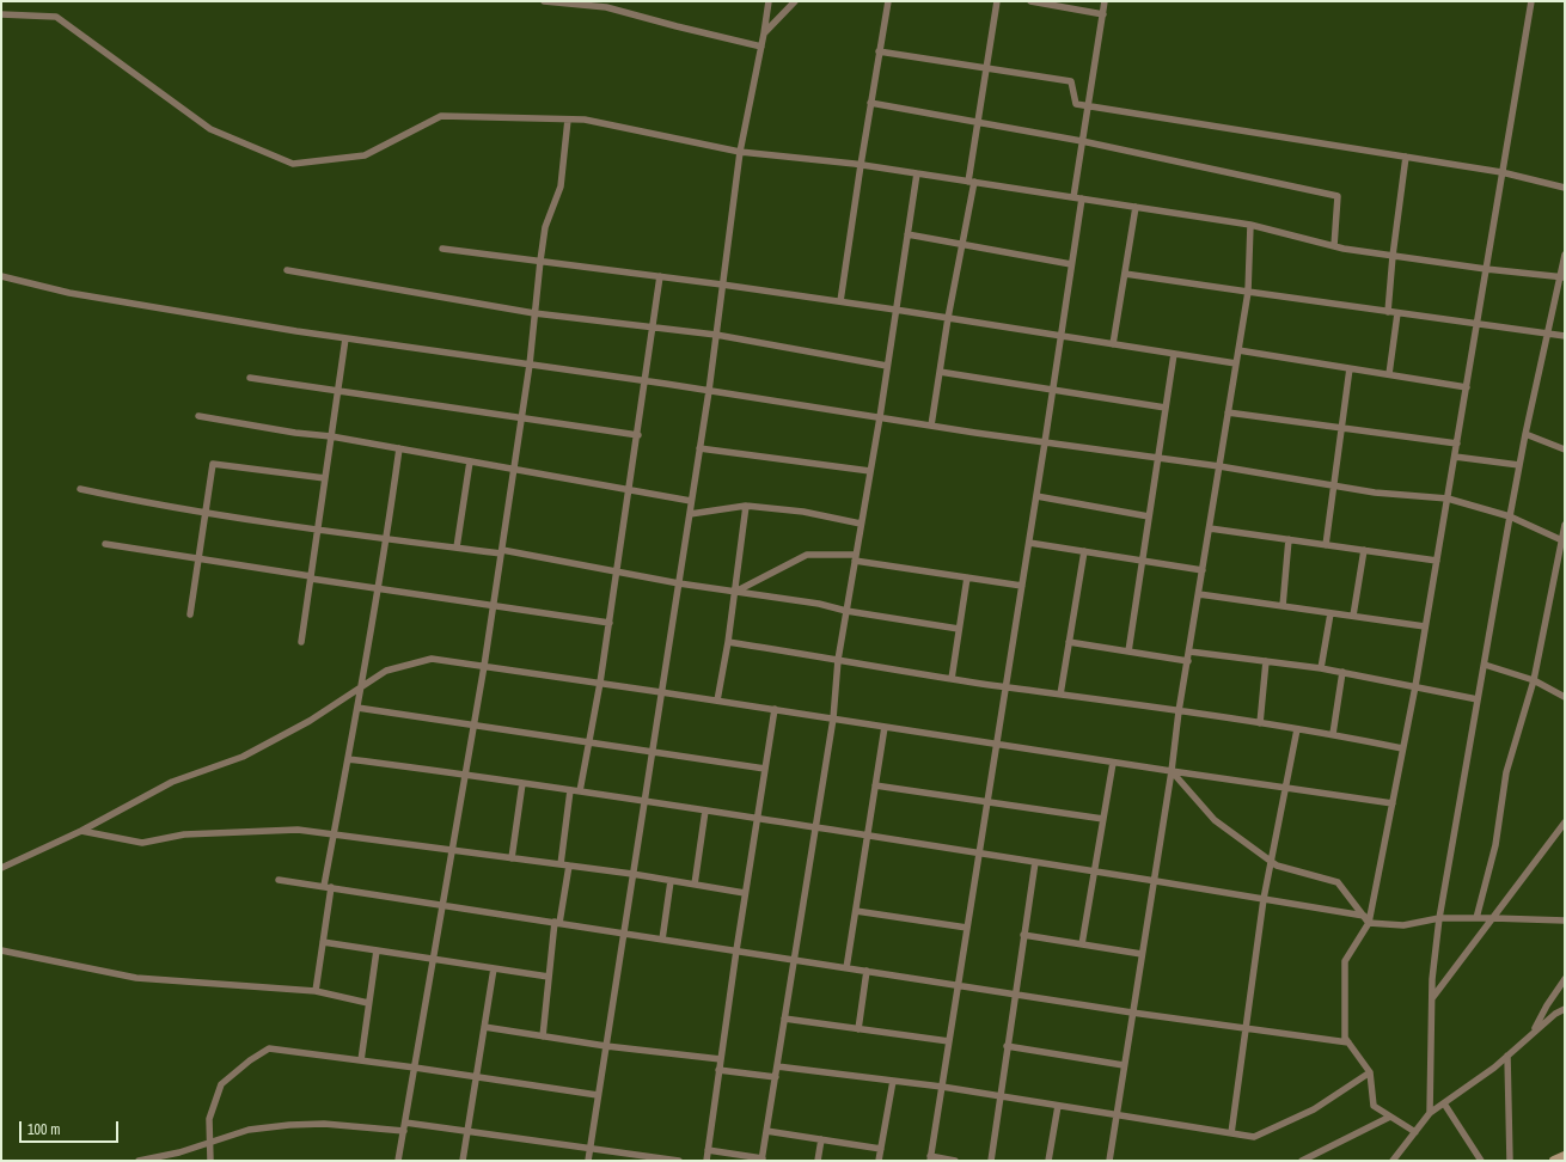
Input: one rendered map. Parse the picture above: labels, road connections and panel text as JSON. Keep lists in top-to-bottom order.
{
  "scale_bar": "100 m"
}
